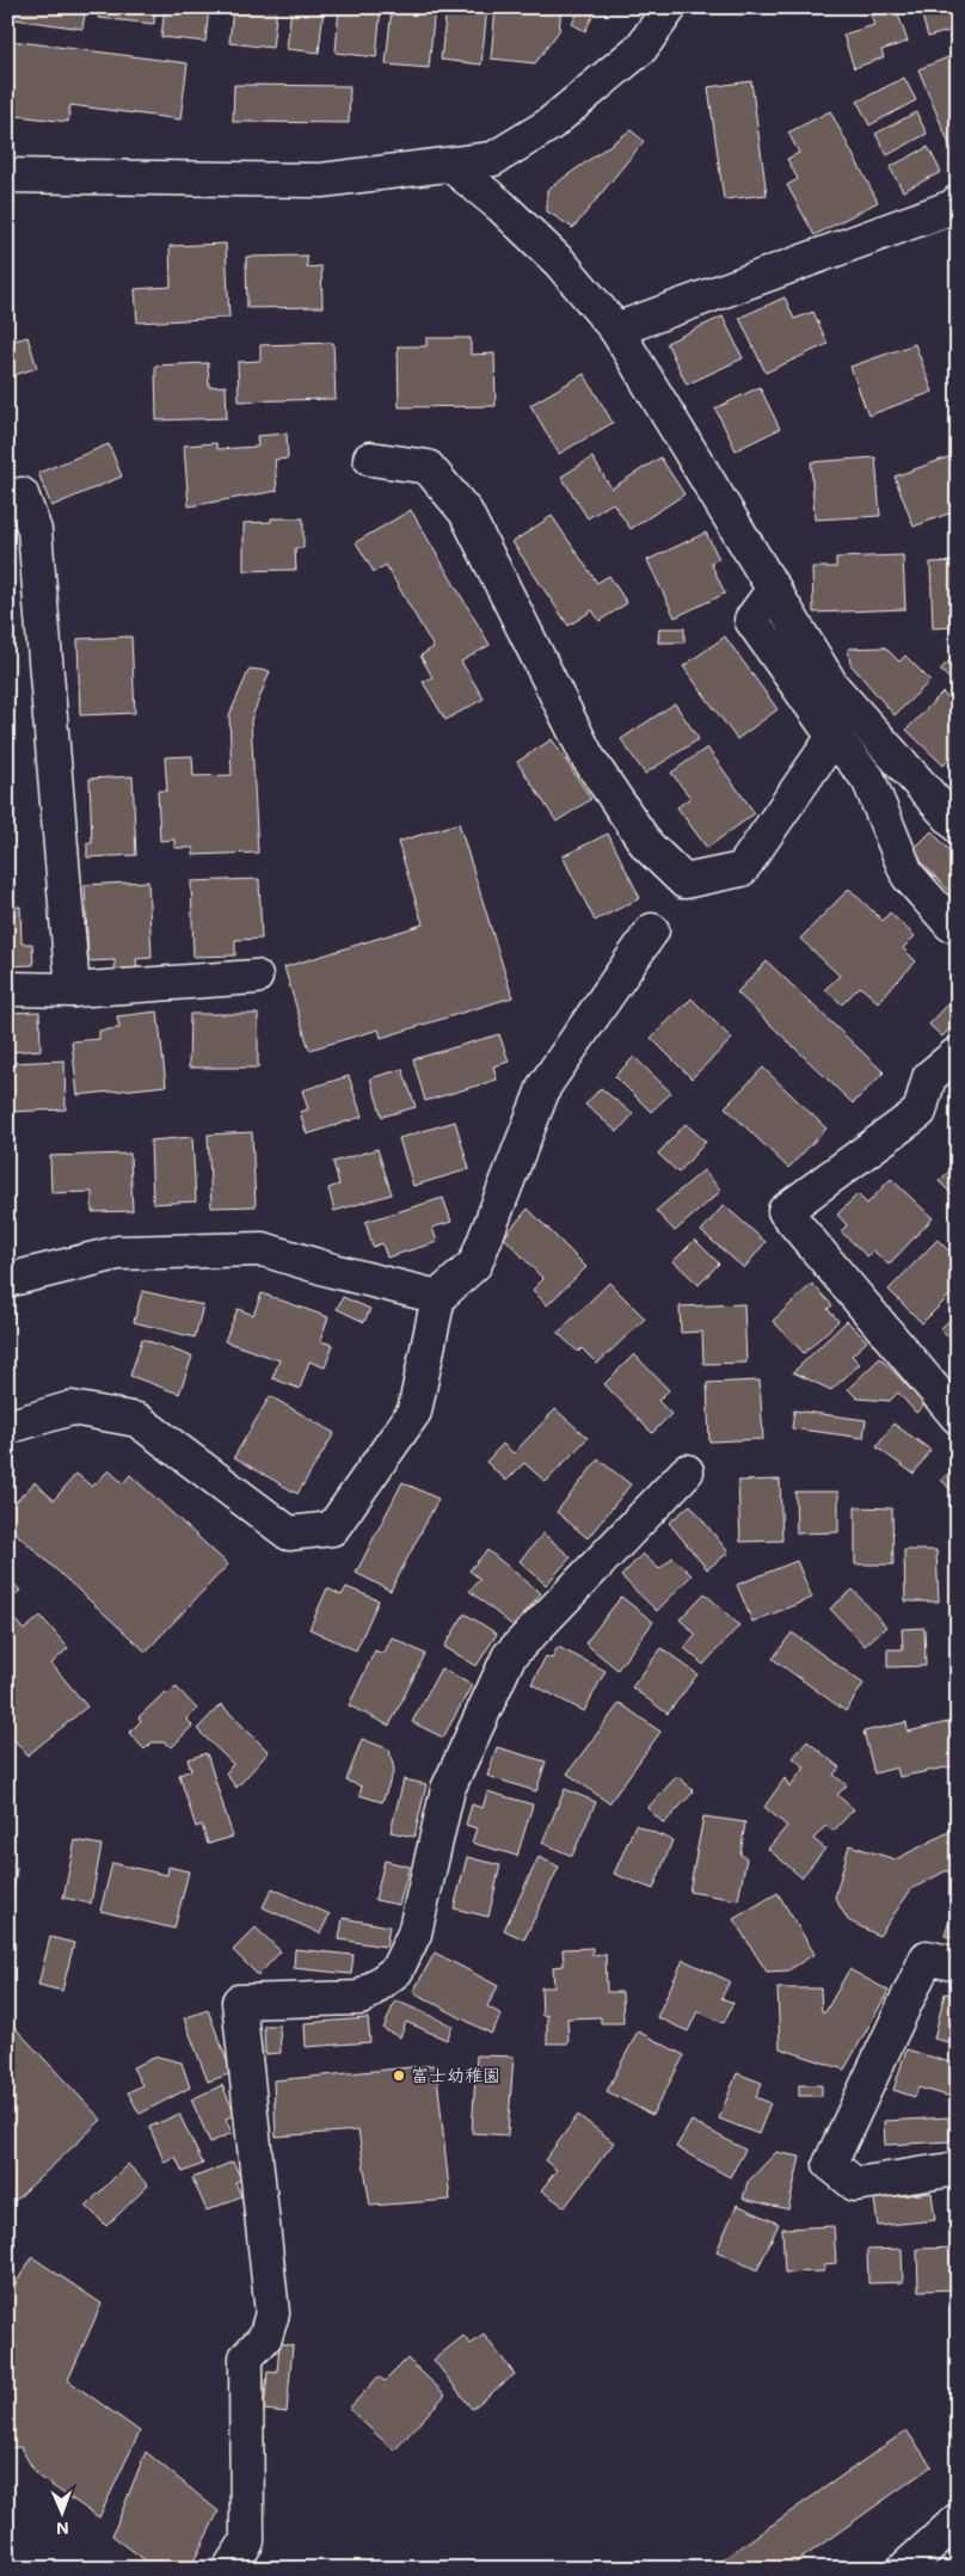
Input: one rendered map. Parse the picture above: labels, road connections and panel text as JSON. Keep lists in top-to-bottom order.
{
  "places": ["富士幼稚園"],
  "north": "bottom"
}
